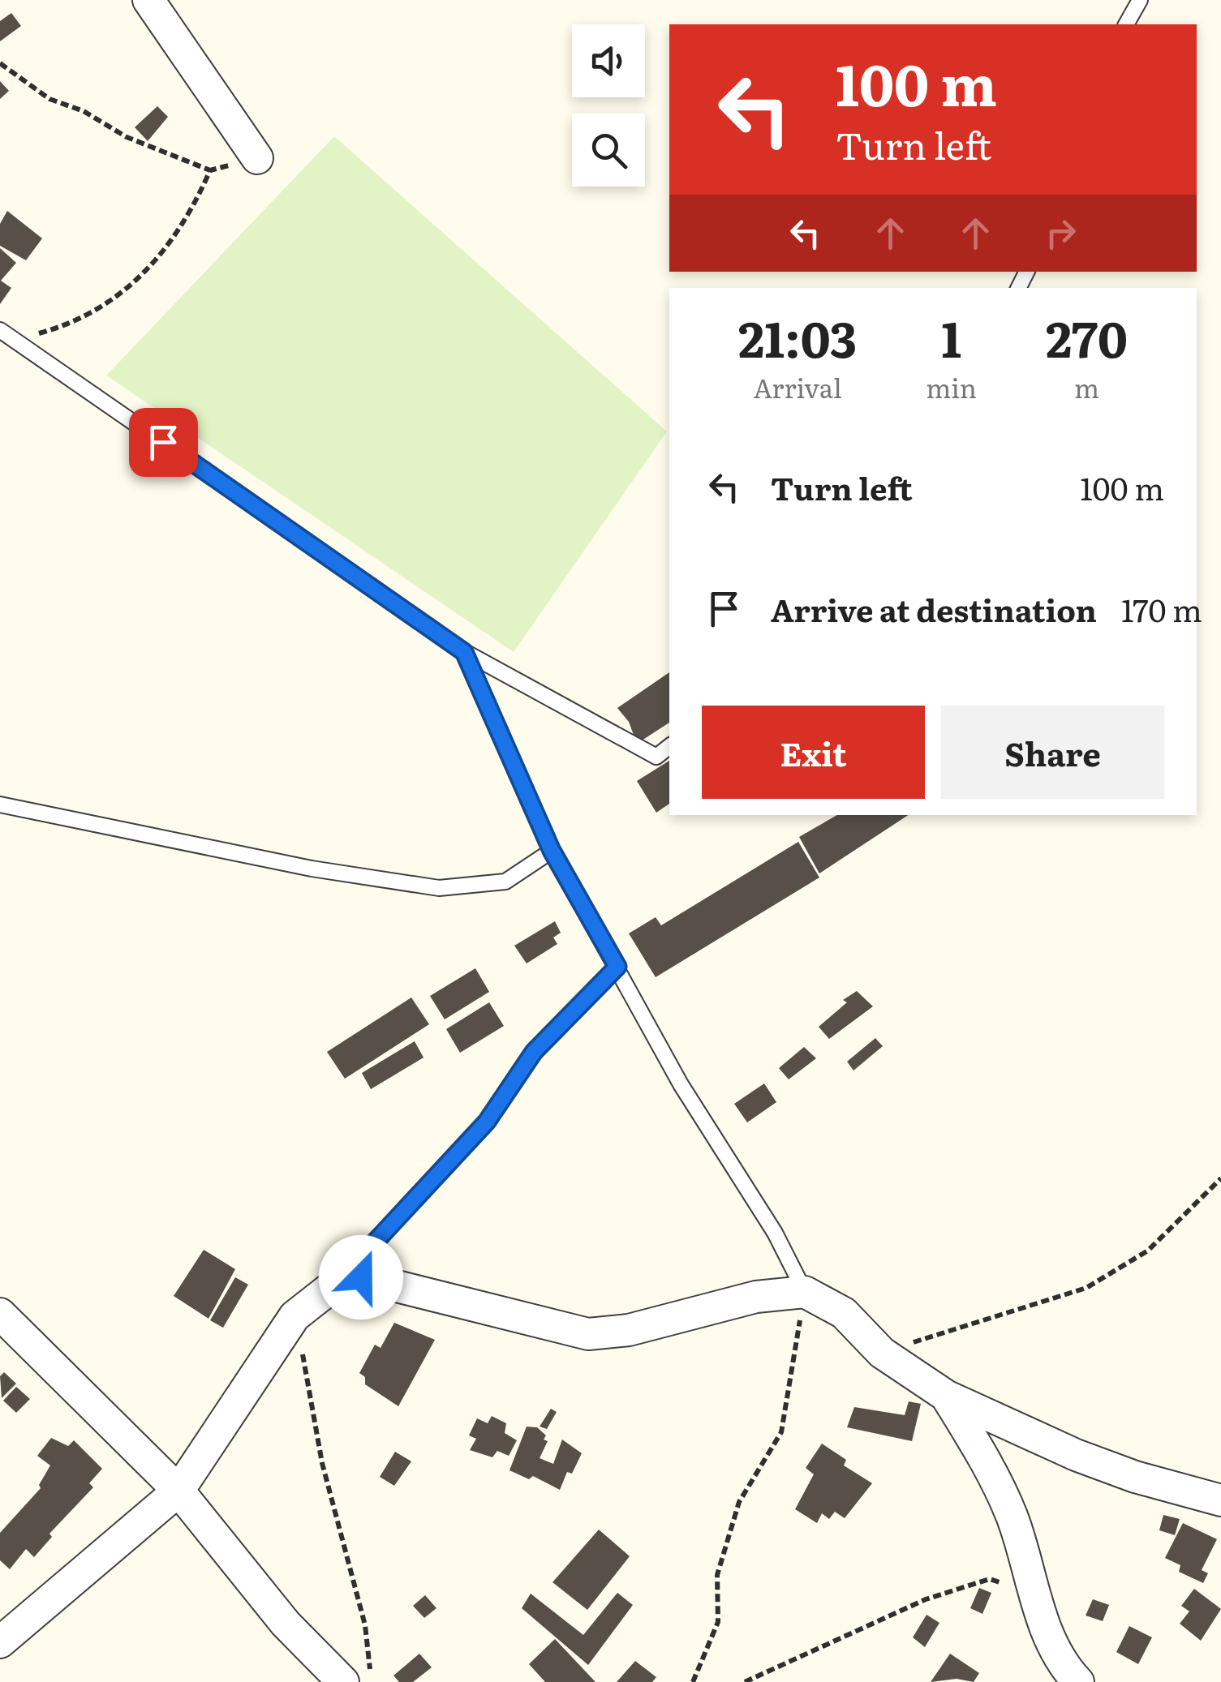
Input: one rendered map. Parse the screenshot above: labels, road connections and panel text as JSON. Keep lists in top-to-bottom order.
{
  "page": {
    "turn": ["100 m", "Turn left"],
    "eta": [
      "21:03",
      "Arrival",
      "1",
      "min",
      "270",
      "m"
    ],
    "list": [
      {
        "name": "Turn left",
        "value": "100 m"
      },
      {
        "name": "Arrive at destination",
        "value": "170 m"
      }
    ],
    "buttons": ["Exit", "Share"]
  }
}
